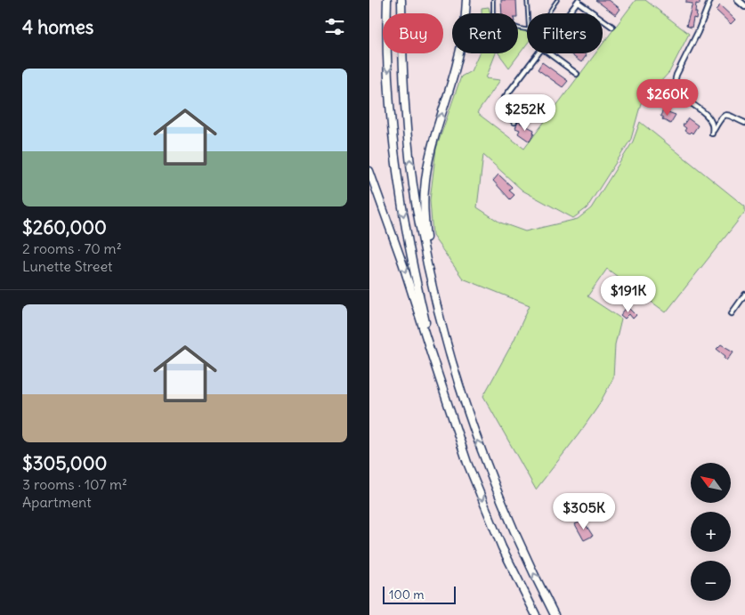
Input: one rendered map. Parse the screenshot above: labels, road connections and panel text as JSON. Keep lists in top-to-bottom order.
{
  "scale_bar": "100 m",
  "north": "top left",
  "page": {
    "heading": "4 homes",
    "chip": ["Buy", "Rent", "Filters"],
    "list": [
      {
        "name": "$260,000",
        "note": "2 rooms · 70 m² · Lunette Street"
      },
      {
        "name": "$305,000",
        "note": "3 rooms · 107 m² · Apartment"
      }
    ],
    "price": [
      "$260K",
      "$252K",
      "$191K",
      "$305K"
    ],
    "map_buttons": ["+", "−"],
    "scale": "100 m"
  }
}
